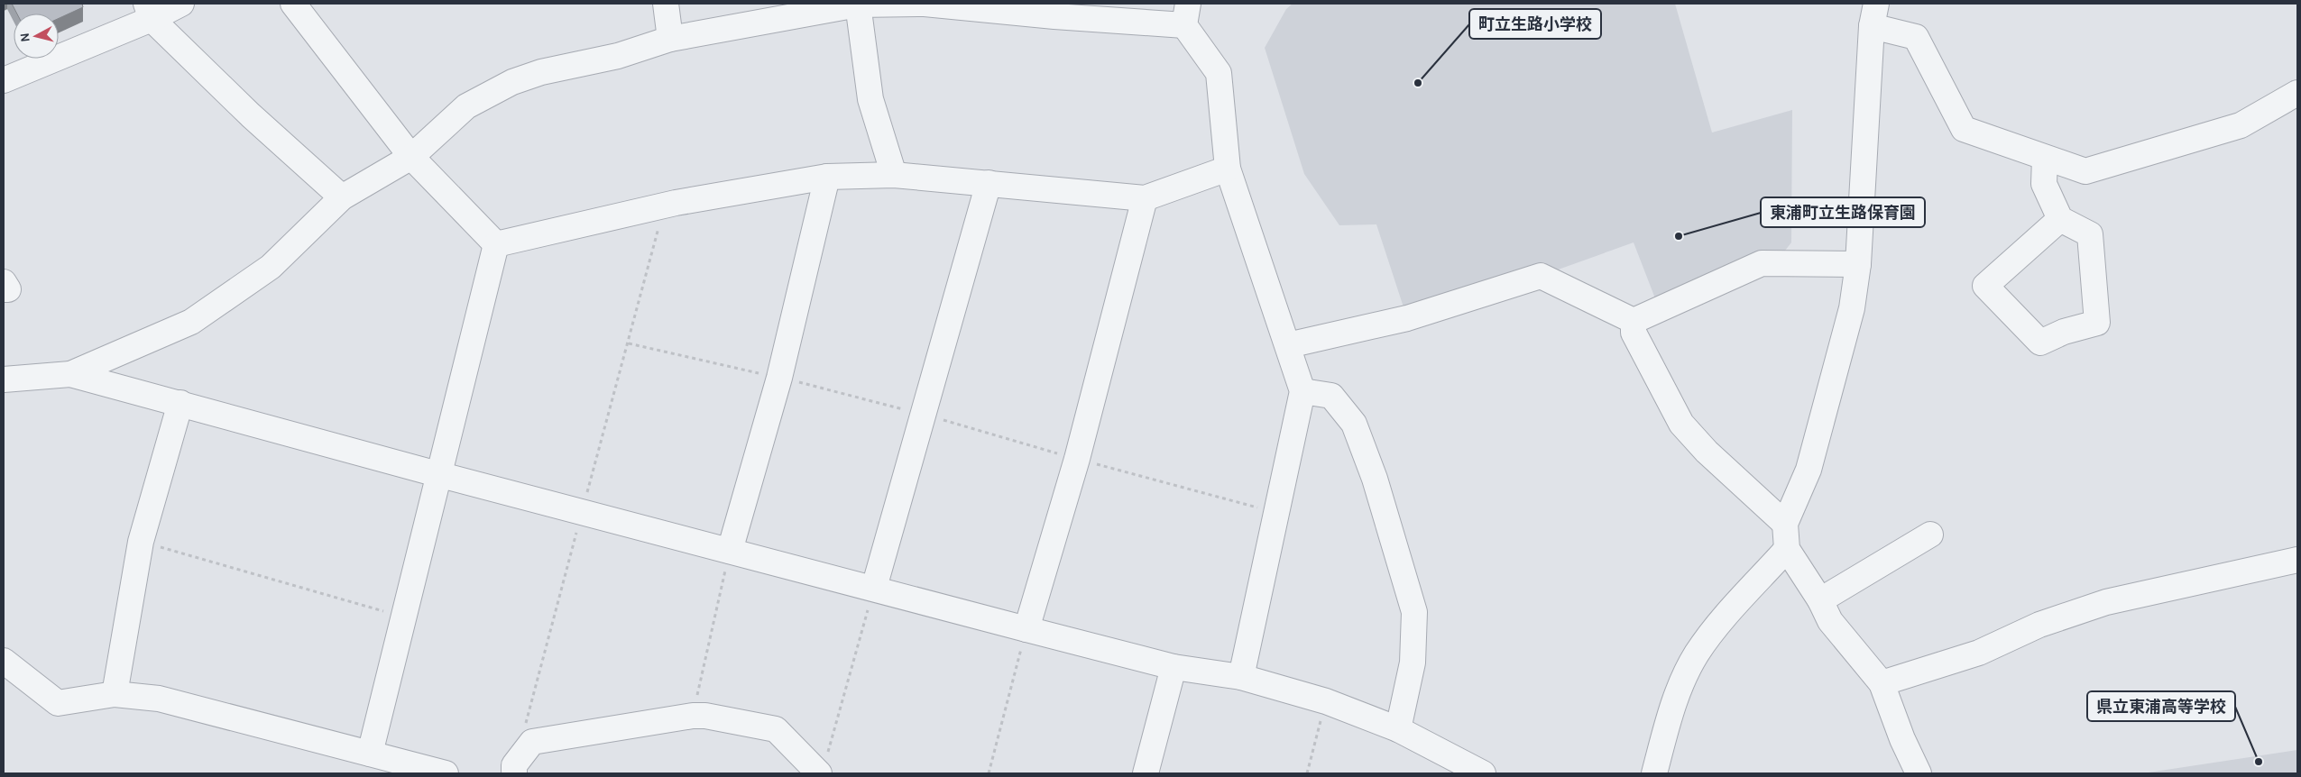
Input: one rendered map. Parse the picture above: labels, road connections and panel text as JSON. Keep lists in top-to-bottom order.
{
  "places": ["町立生路小学校", "東浦町立生路保育園", "県立東浦高等学校"],
  "north": "left"
}
